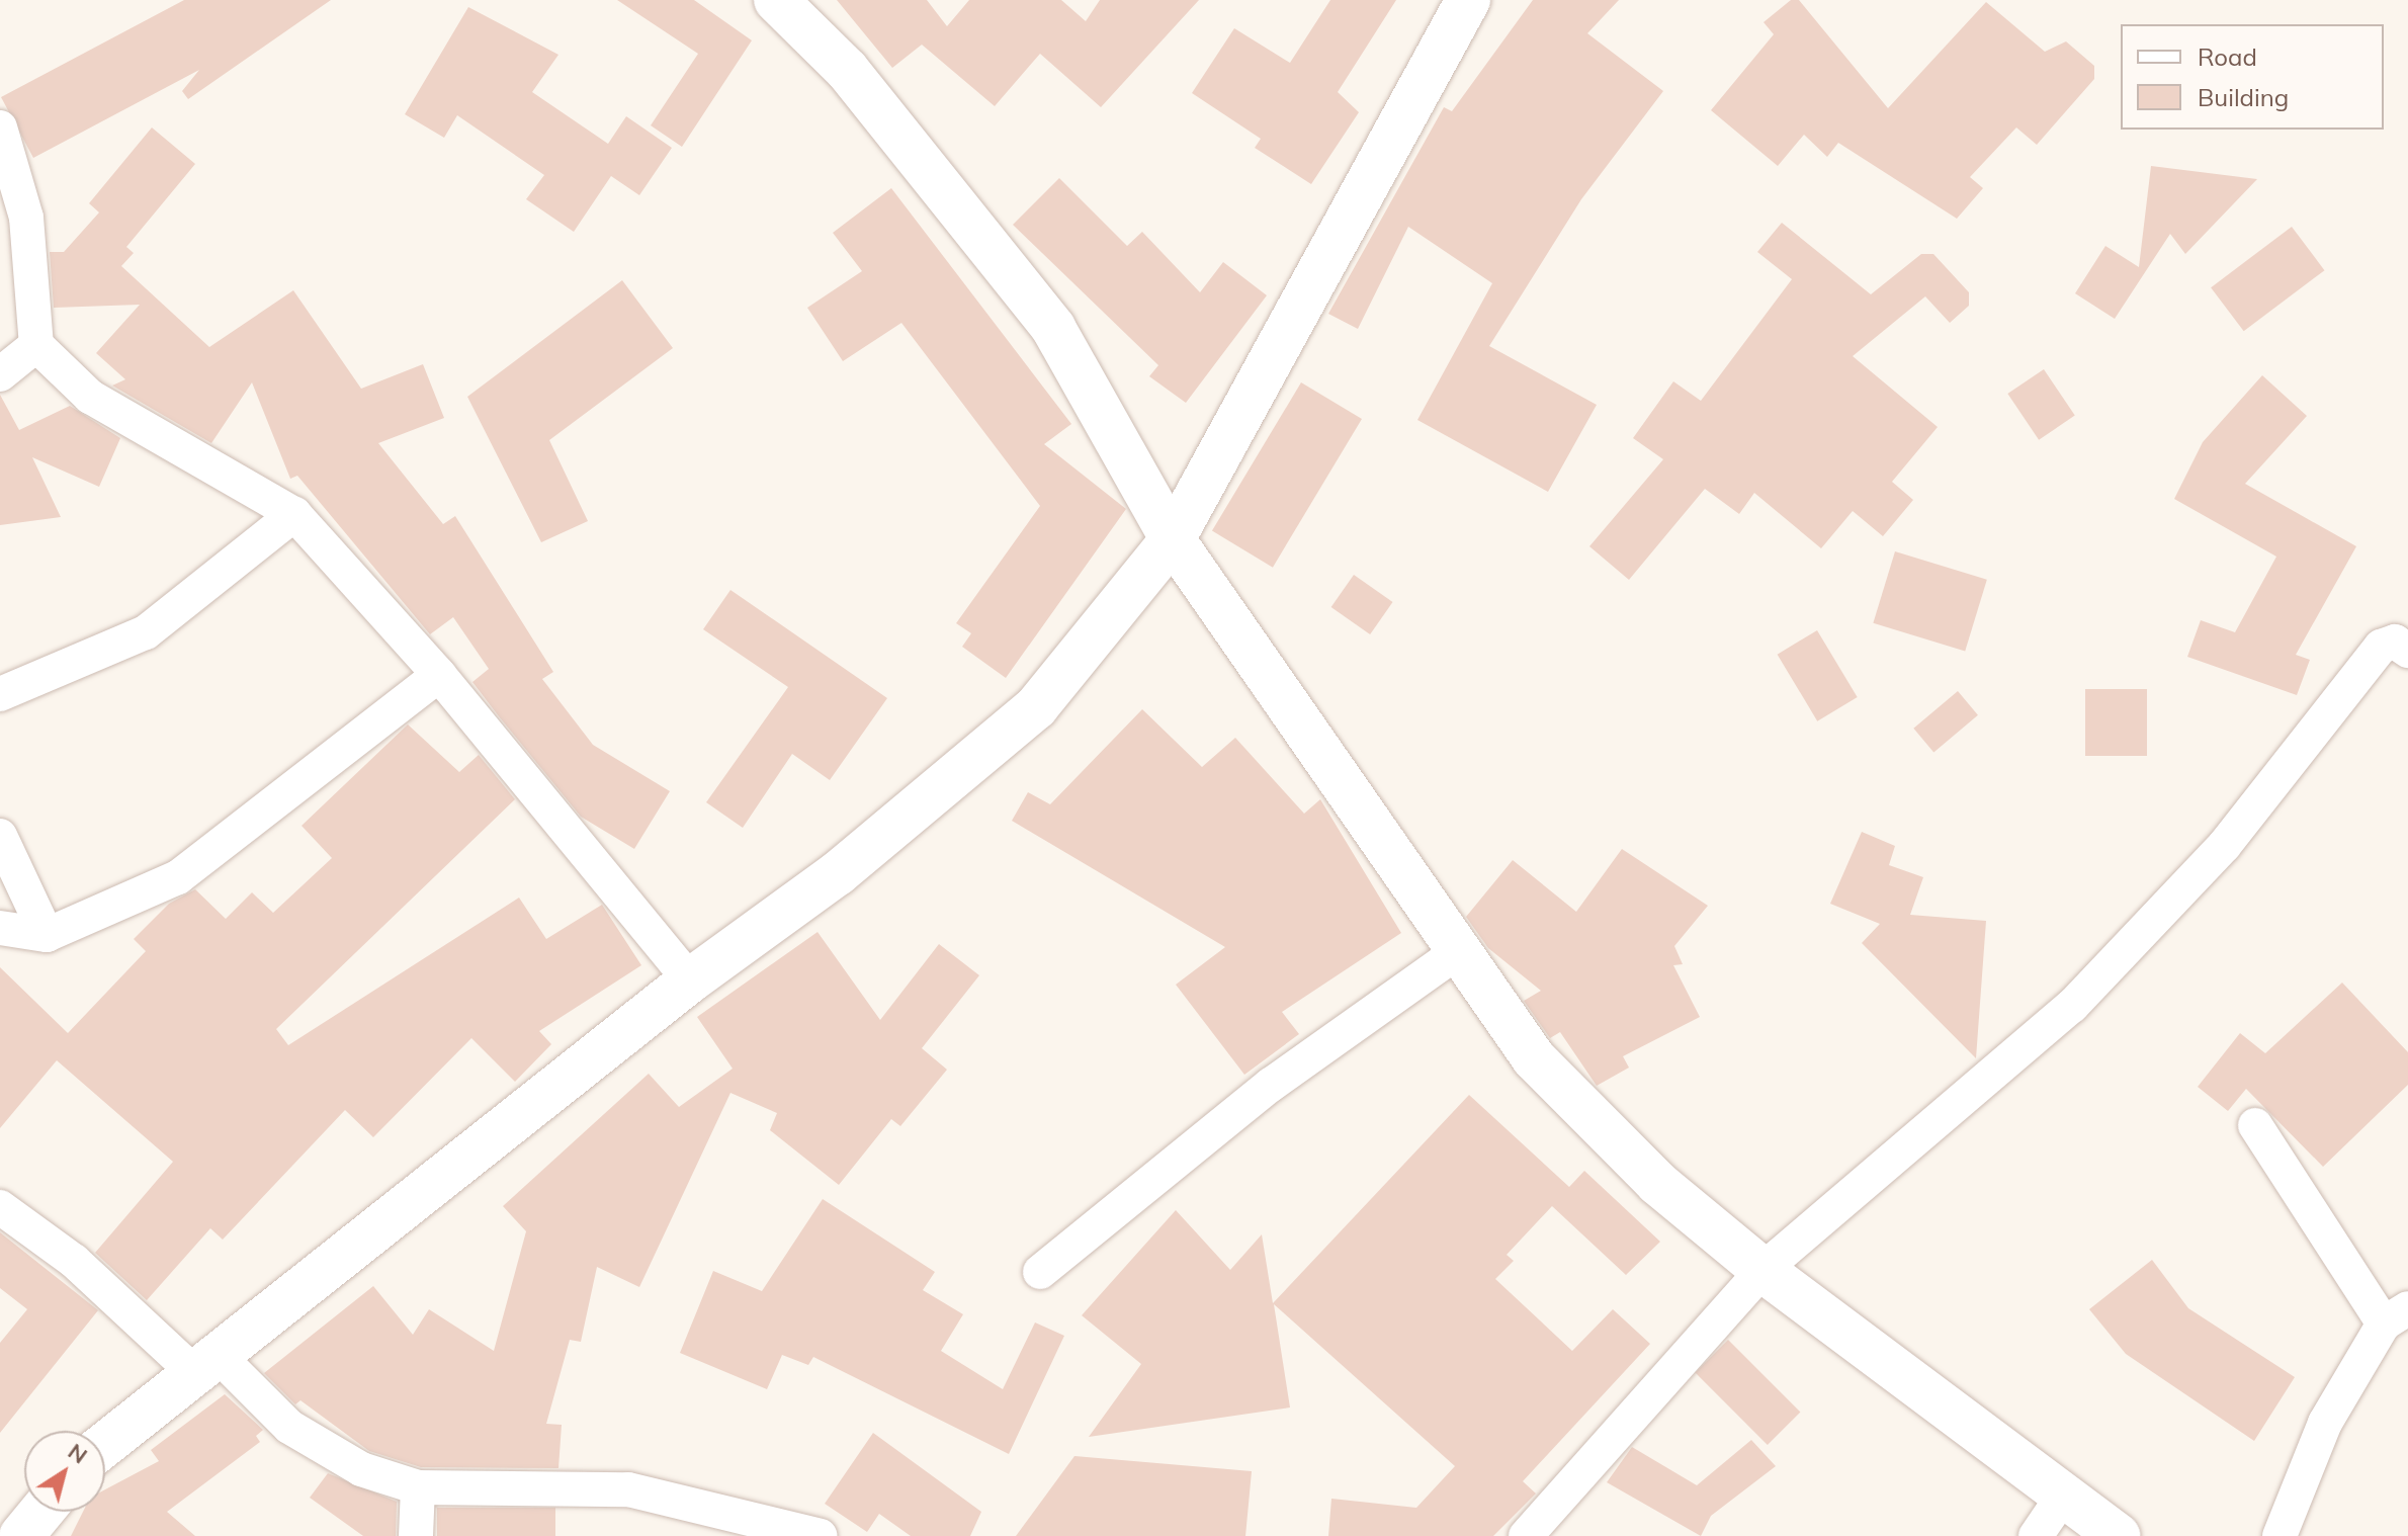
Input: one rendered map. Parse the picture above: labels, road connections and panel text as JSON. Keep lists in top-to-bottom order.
{
  "legend": ["Road", "Building"],
  "north": "top right"
}
